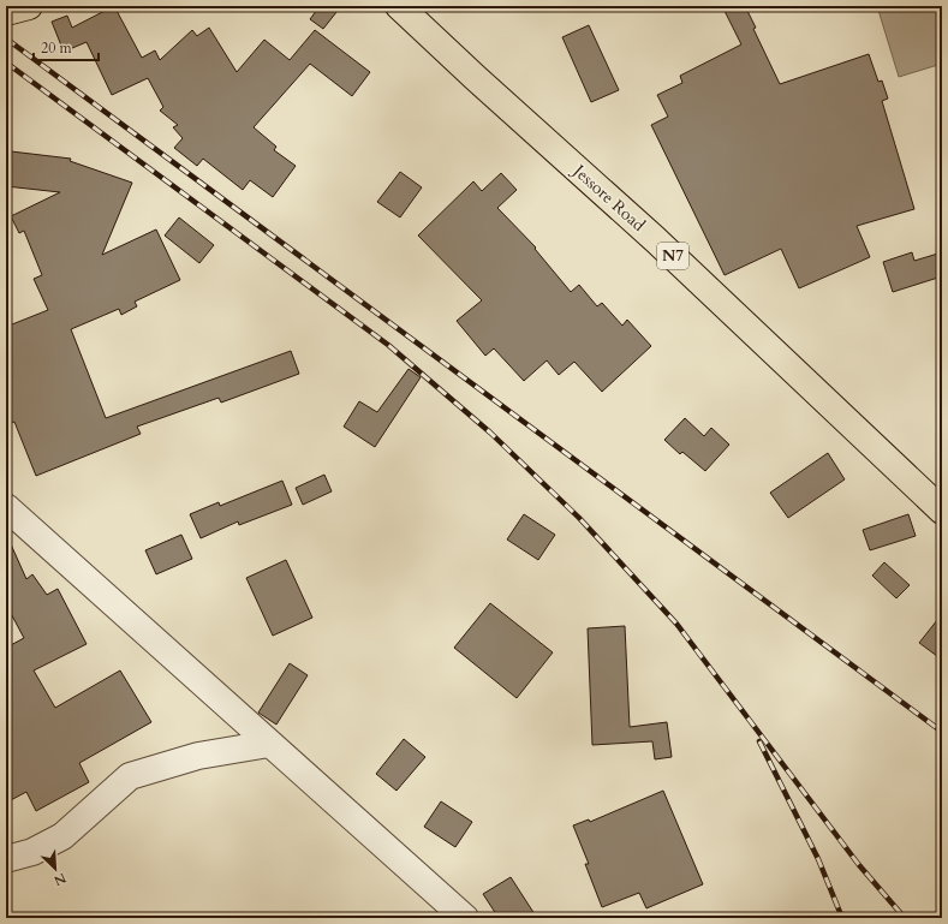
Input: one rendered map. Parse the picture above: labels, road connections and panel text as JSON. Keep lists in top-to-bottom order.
{
  "streets": {
    "main road": ["Jessore Road", "N7"]
  },
  "scale_bar": "20 m",
  "north": "bottom right"
}
